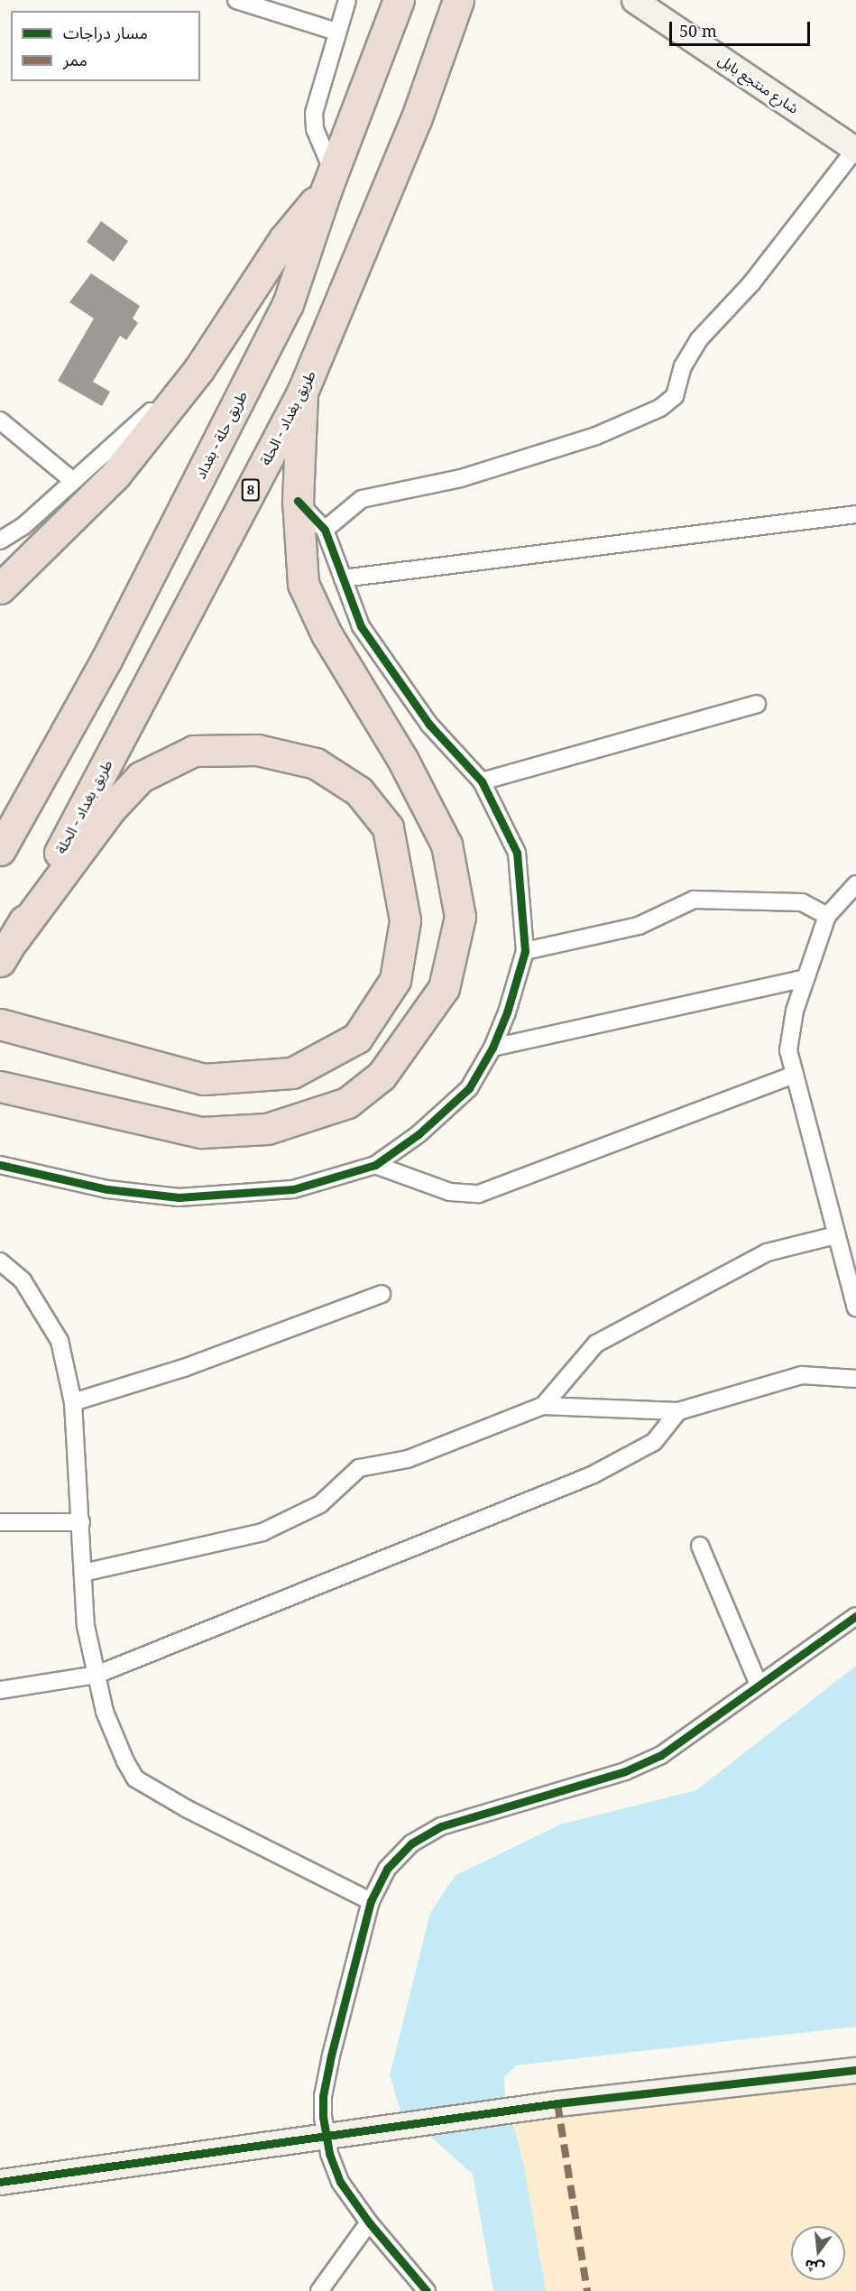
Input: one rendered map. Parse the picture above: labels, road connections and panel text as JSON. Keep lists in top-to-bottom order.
{
  "streets": {
    "highway": ["طريق بغداد - الحلة", "طريق حلة - بغداد", "8"],
    "street": ["شارع منتجع بابل"]
  },
  "legend": ["مسار دراجات", "ممر"],
  "scale_bar": "50 m",
  "north": "bottom"
}
